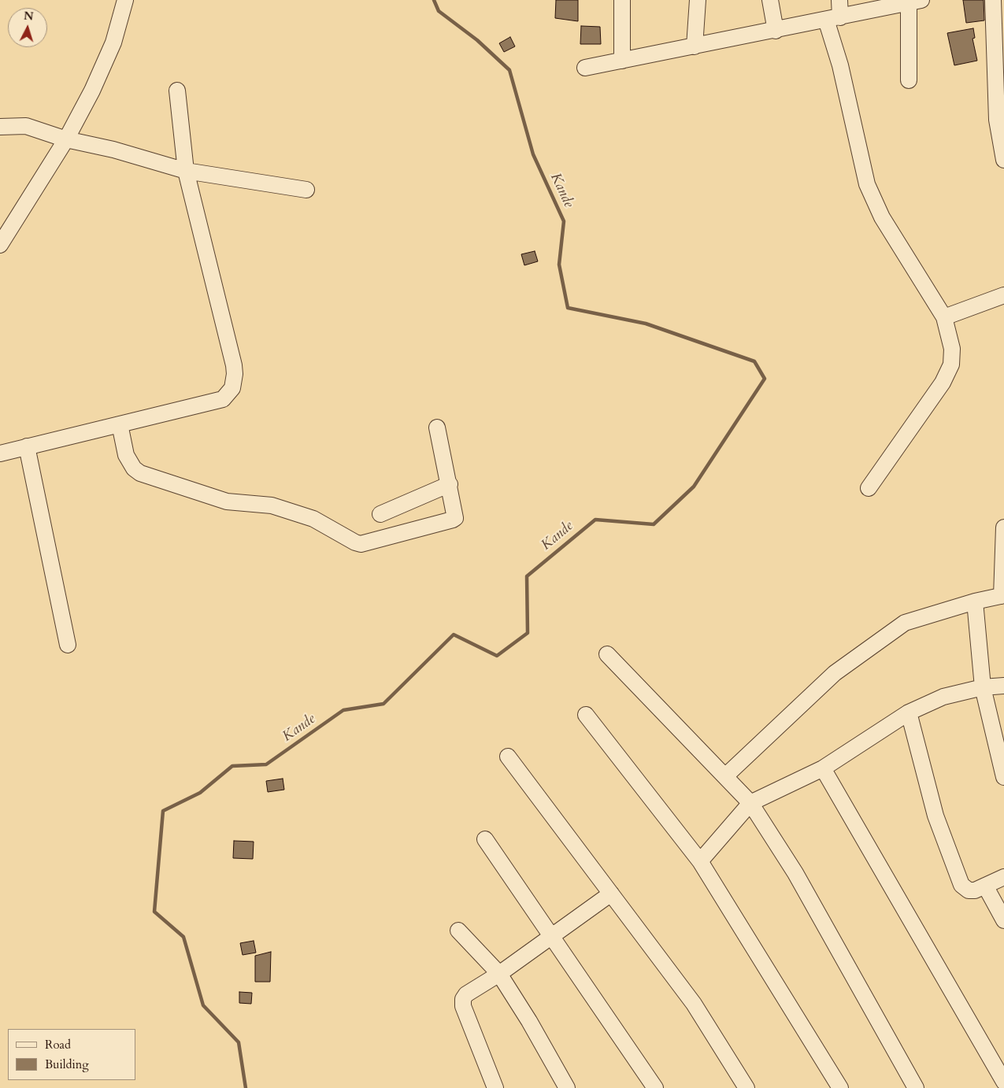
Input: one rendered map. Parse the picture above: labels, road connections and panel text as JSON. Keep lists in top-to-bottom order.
{
  "water": ["Kande"],
  "legend": ["Road", "Building"],
  "north": "top"
}
